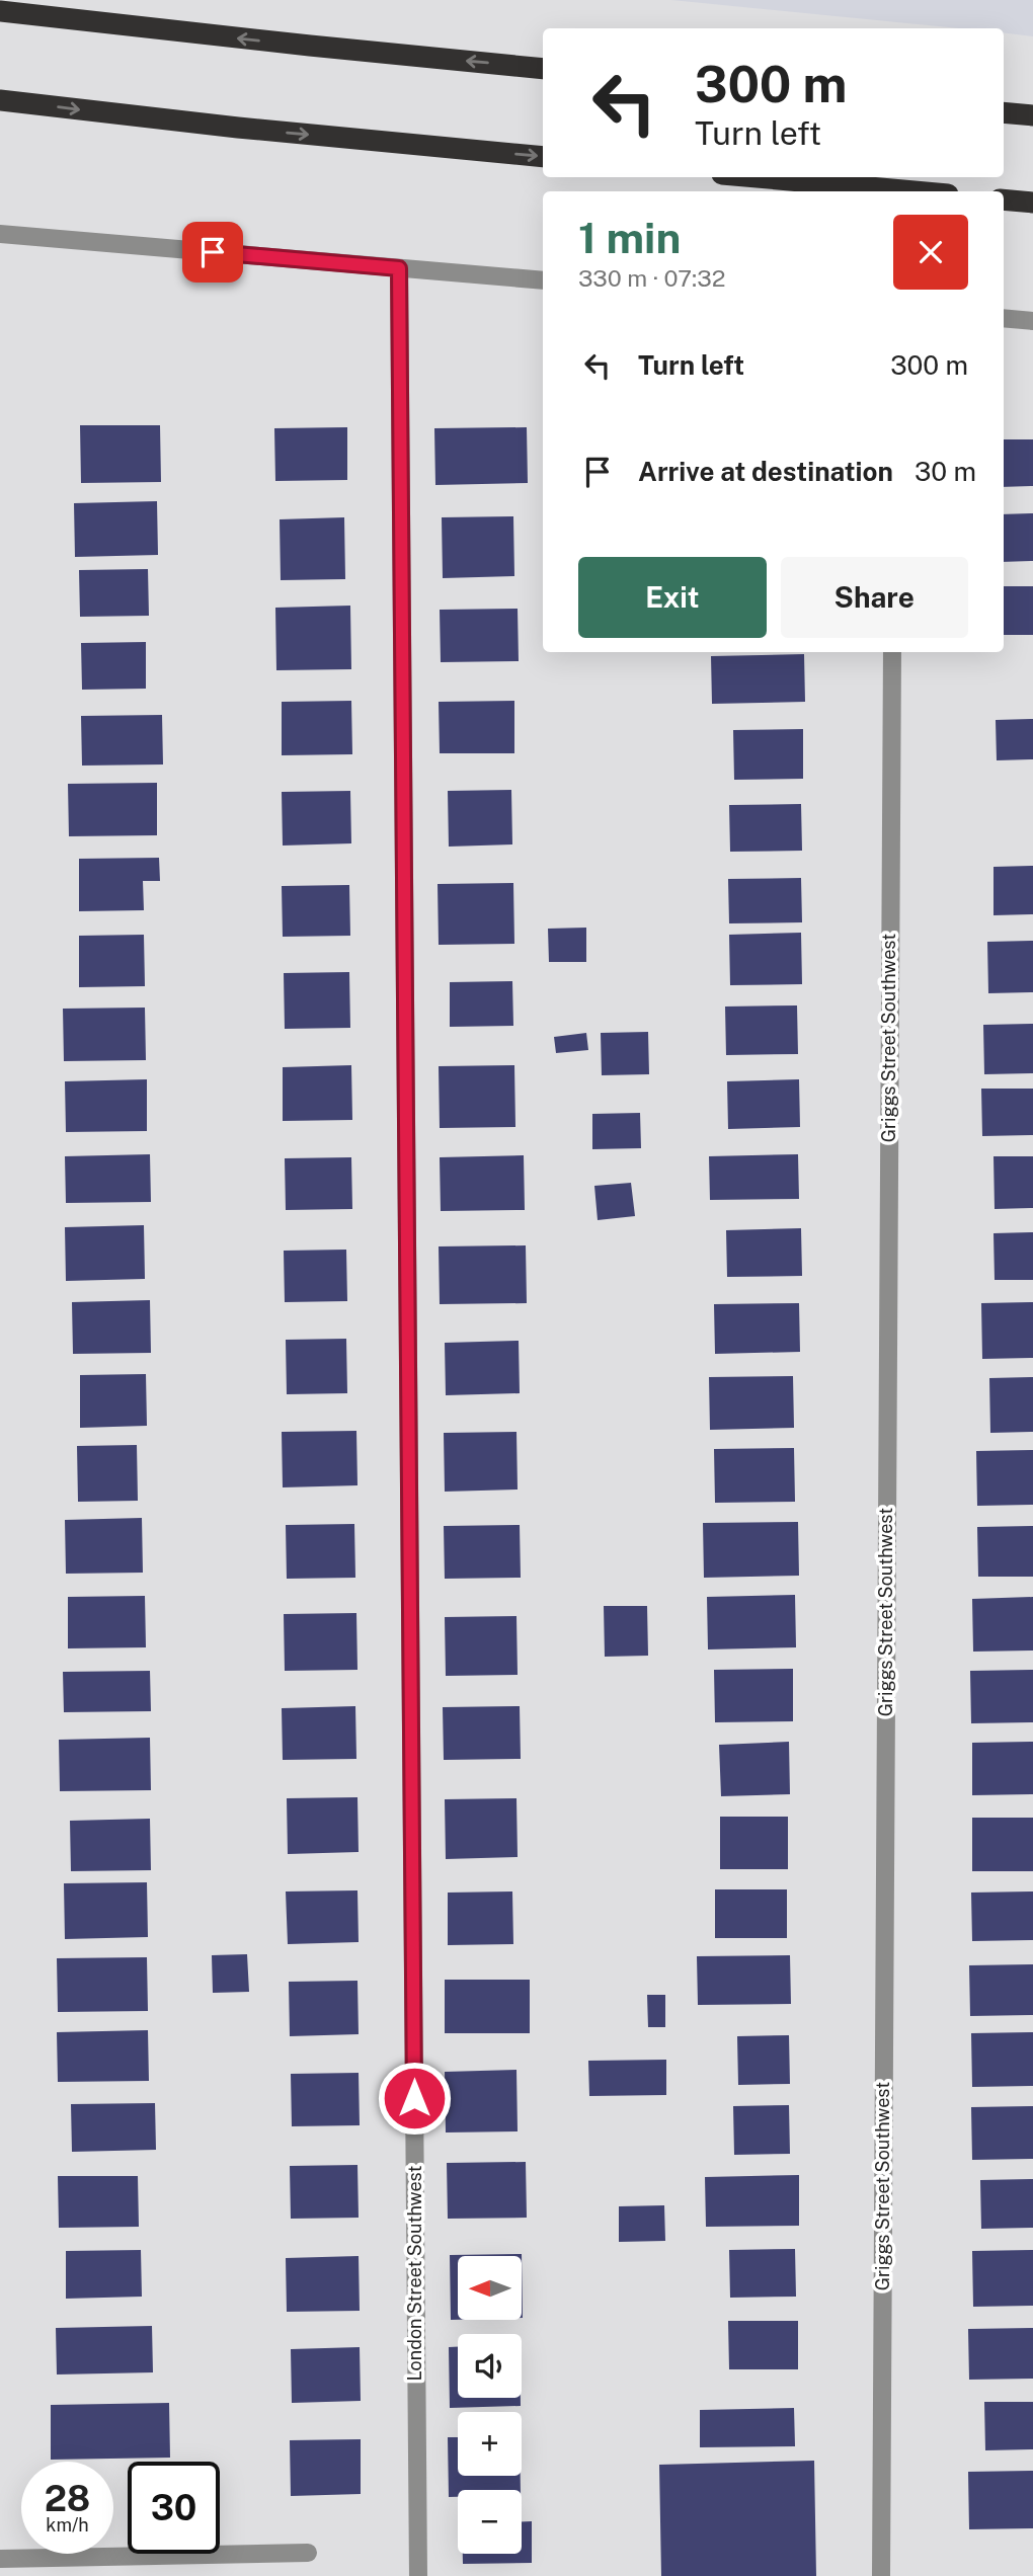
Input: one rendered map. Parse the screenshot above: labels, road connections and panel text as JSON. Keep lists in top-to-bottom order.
{
  "streets": {
    "street": ["Griggs Street Southwest", "London Street Southwest"]
  },
  "north": "left",
  "page": {
    "turn": ["300 m", "Turn left"],
    "heading": ["1 min", "330 m · 07:32"],
    "list": [
      {
        "name": "Turn left",
        "value": "300 m"
      },
      {
        "name": "Arrive at destination",
        "value": "30 m"
      }
    ],
    "buttons": ["Exit", "Share"],
    "map_buttons": ["+", "−"],
    "speed": "28 km/h",
    "limit": "30"
  }
}
